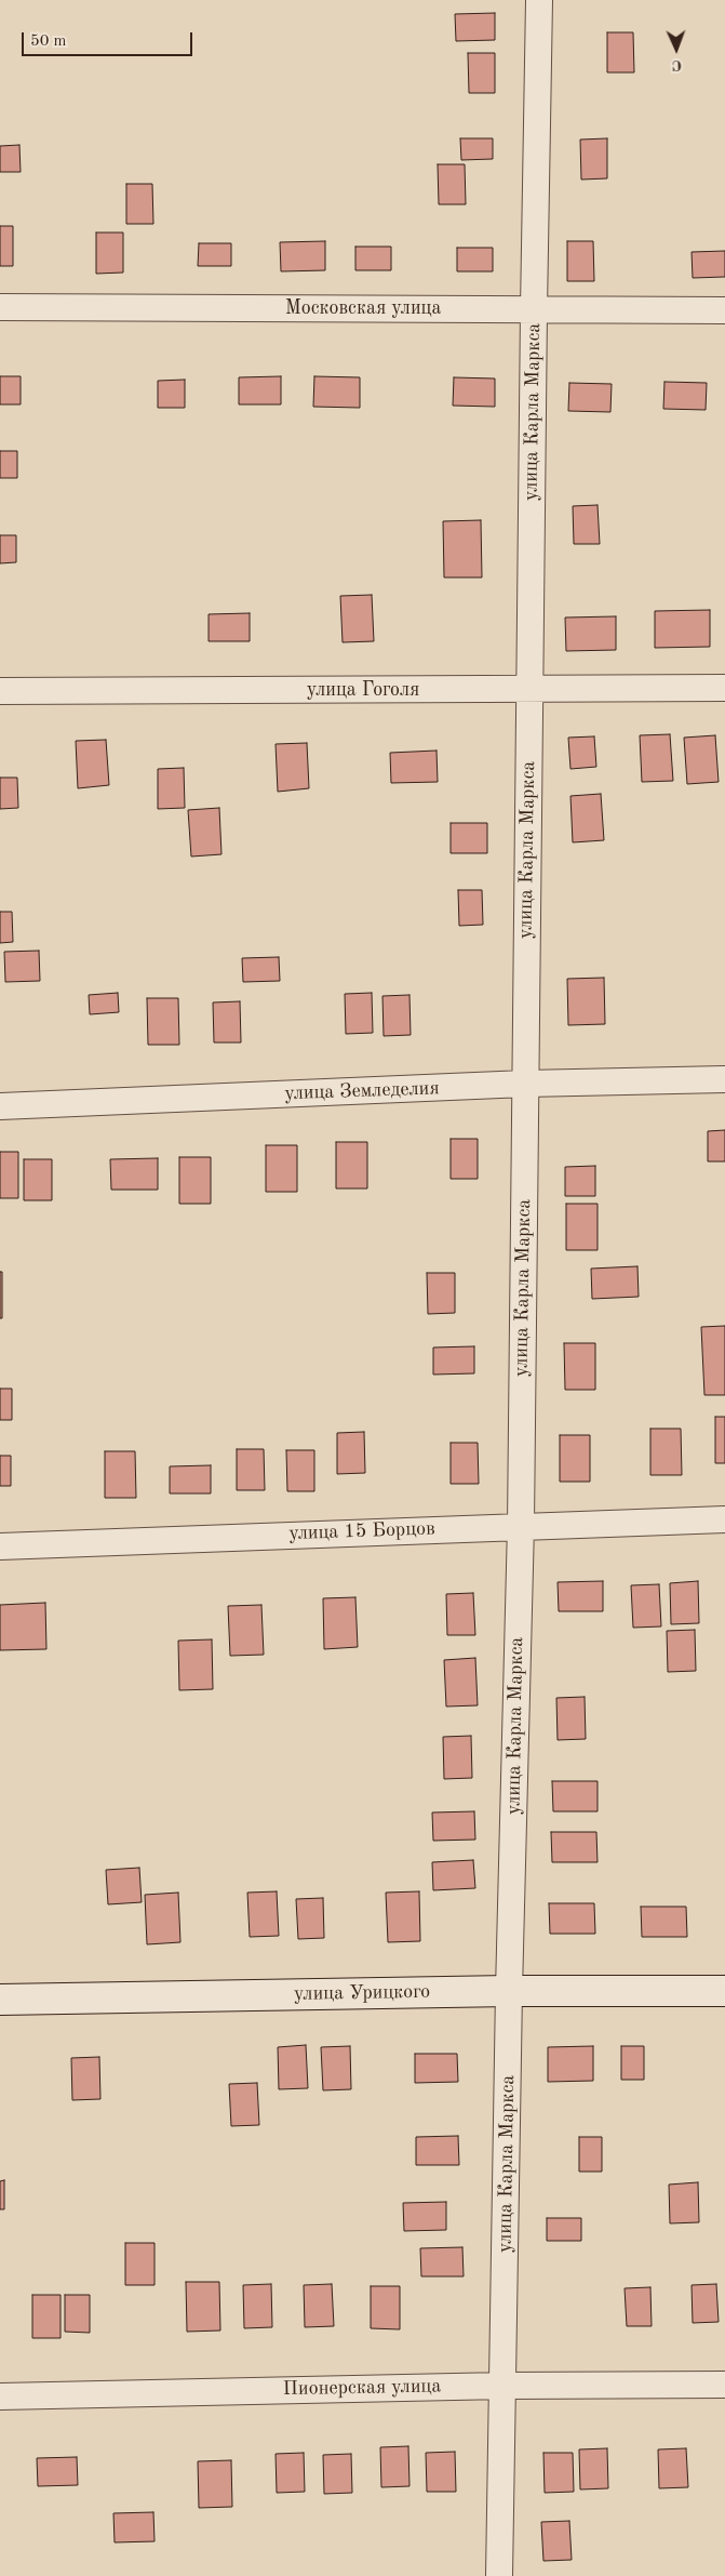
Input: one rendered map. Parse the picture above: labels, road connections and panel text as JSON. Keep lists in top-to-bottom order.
{
  "streets": {
    "street": [
      "Московская улица",
      "улица Карла Маркса",
      "улица Гоголя",
      "улица Земледелия",
      "улица 15 Борцов",
      "улица Урицкого",
      "Пионерская улица"
    ]
  },
  "crossings": [
    ["Московская улица", "улица Карла Маркса"],
    ["улица Карла Маркса", "улица Гоголя"],
    ["улица Карла Маркса", "улица Земледелия"],
    ["улица Карла Маркса", "улица 15 Борцов"],
    ["улица Карла Маркса", "улица Урицкого"],
    ["улица Карла Маркса", "Пионерская улица"]
  ],
  "scale_bar": "50 m",
  "north": "bottom"
}
